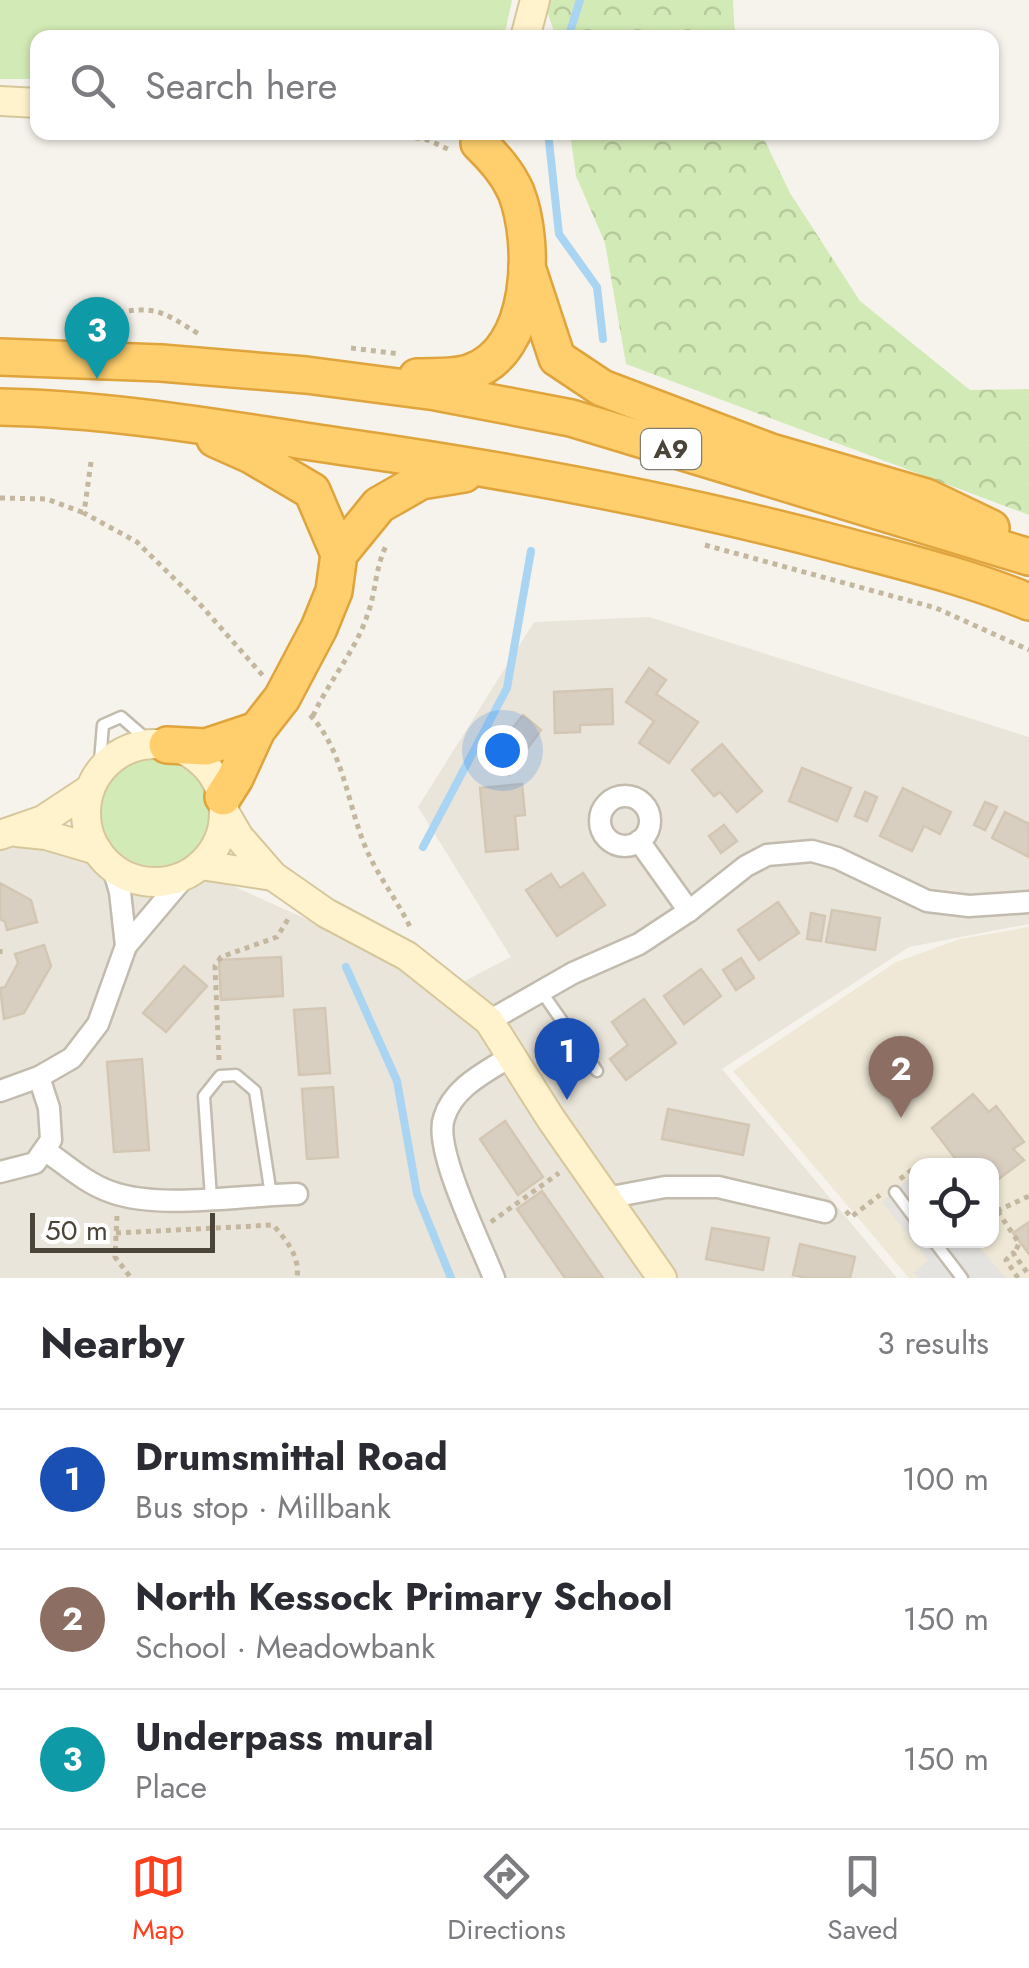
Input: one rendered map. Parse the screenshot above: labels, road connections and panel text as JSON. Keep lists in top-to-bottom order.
{
  "streets": {
    "highway": ["A9"]
  },
  "scale_bar": "50 m",
  "page": {
    "search": "Search here",
    "pins": ["3", "1", "2"],
    "scale": "50 m",
    "heading": ["Nearby", "3 results"],
    "list": [
      {
        "mark": "1",
        "name": "Drumsmittal Road",
        "note": "Bus stop · Millbank",
        "value": "100 m"
      },
      {
        "mark": "2",
        "name": "North Kessock Primary School",
        "note": "School · Meadowbank",
        "value": "150 m"
      },
      {
        "mark": "3",
        "name": "Underpass mural",
        "note": "Place",
        "value": "150 m"
      }
    ],
    "nav": ["Map", "Directions", "Saved"]
  }
}
